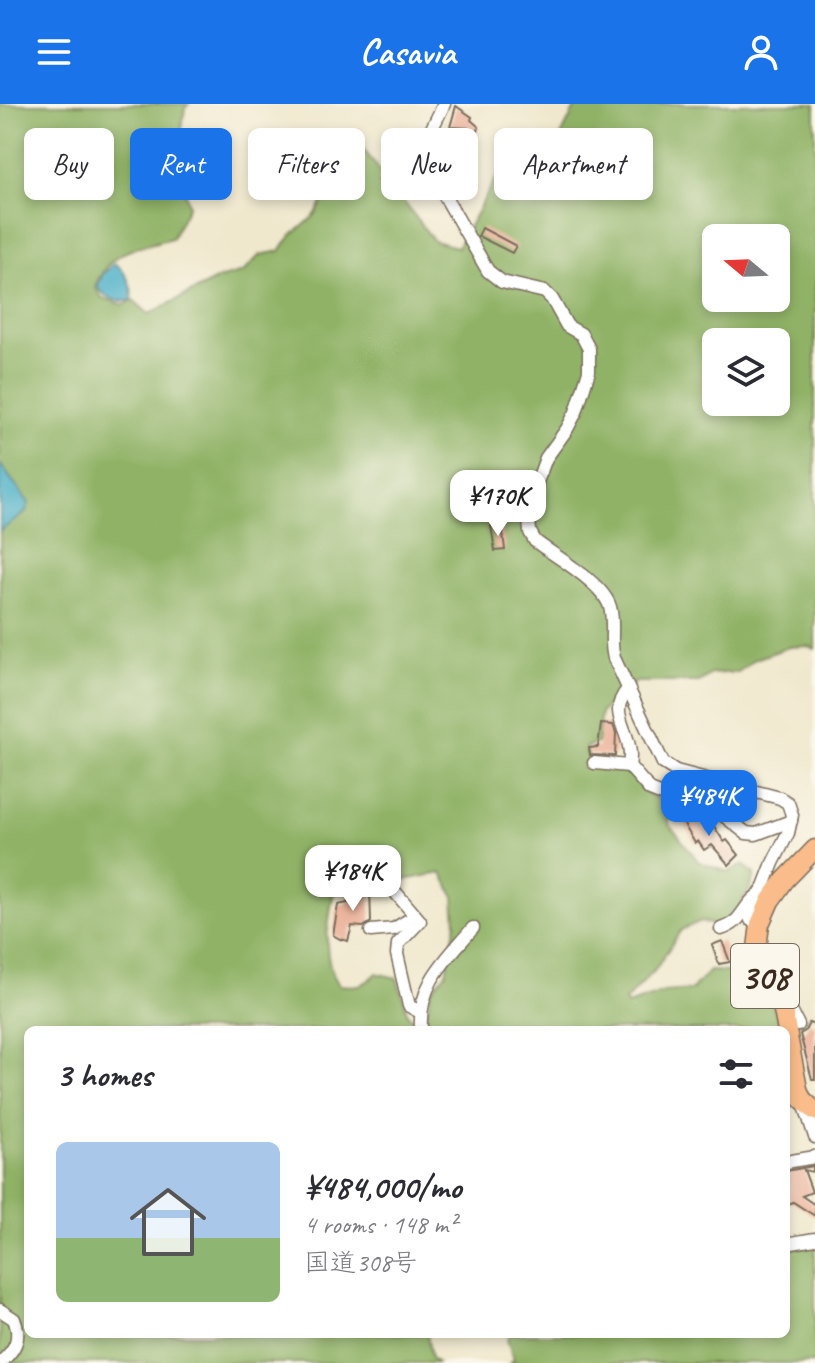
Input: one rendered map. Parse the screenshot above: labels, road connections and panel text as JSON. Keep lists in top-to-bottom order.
{
  "streets": {
    "highway": ["308"]
  },
  "north": "left",
  "page": {
    "header": "Casavia",
    "chip": [
      "Buy",
      "Rent",
      "Filters",
      "New",
      "Apartment"
    ],
    "price": ["¥170K", "¥484K", "¥184K"],
    "heading": "3 homes",
    "list": [
      {
        "name": "¥484,000/mo",
        "note": "4 rooms · 148 m² · 国道308号"
      }
    ]
  }
}
